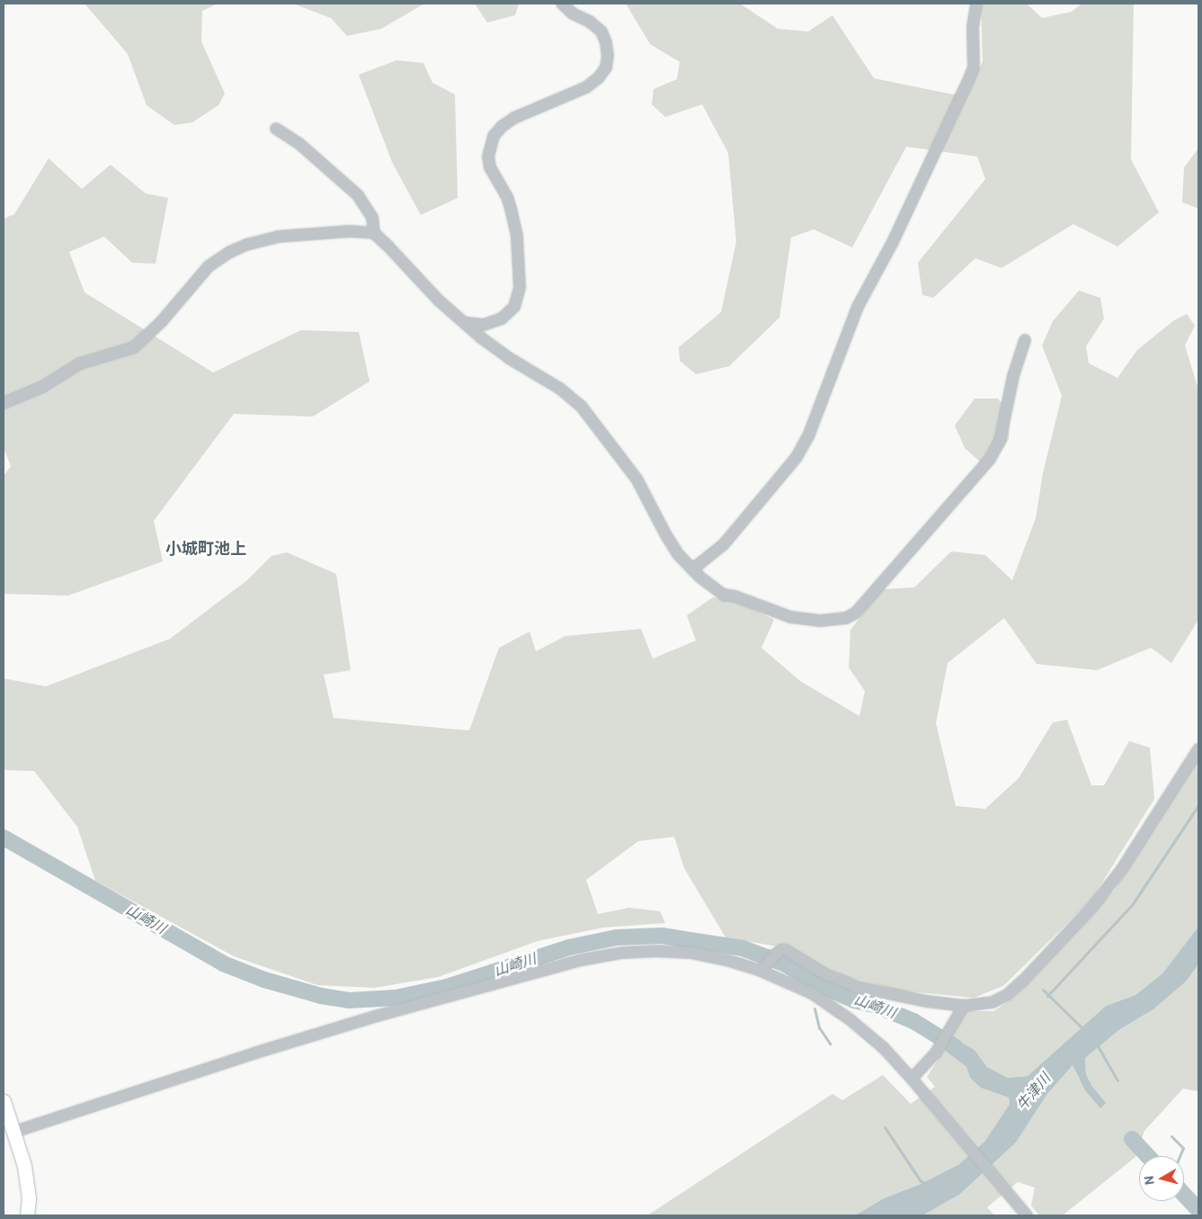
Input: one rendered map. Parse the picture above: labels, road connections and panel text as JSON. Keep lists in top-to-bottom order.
{
  "districts": ["小城町池上"],
  "water": ["山崎川", "牛津川"],
  "north": "left"
}
